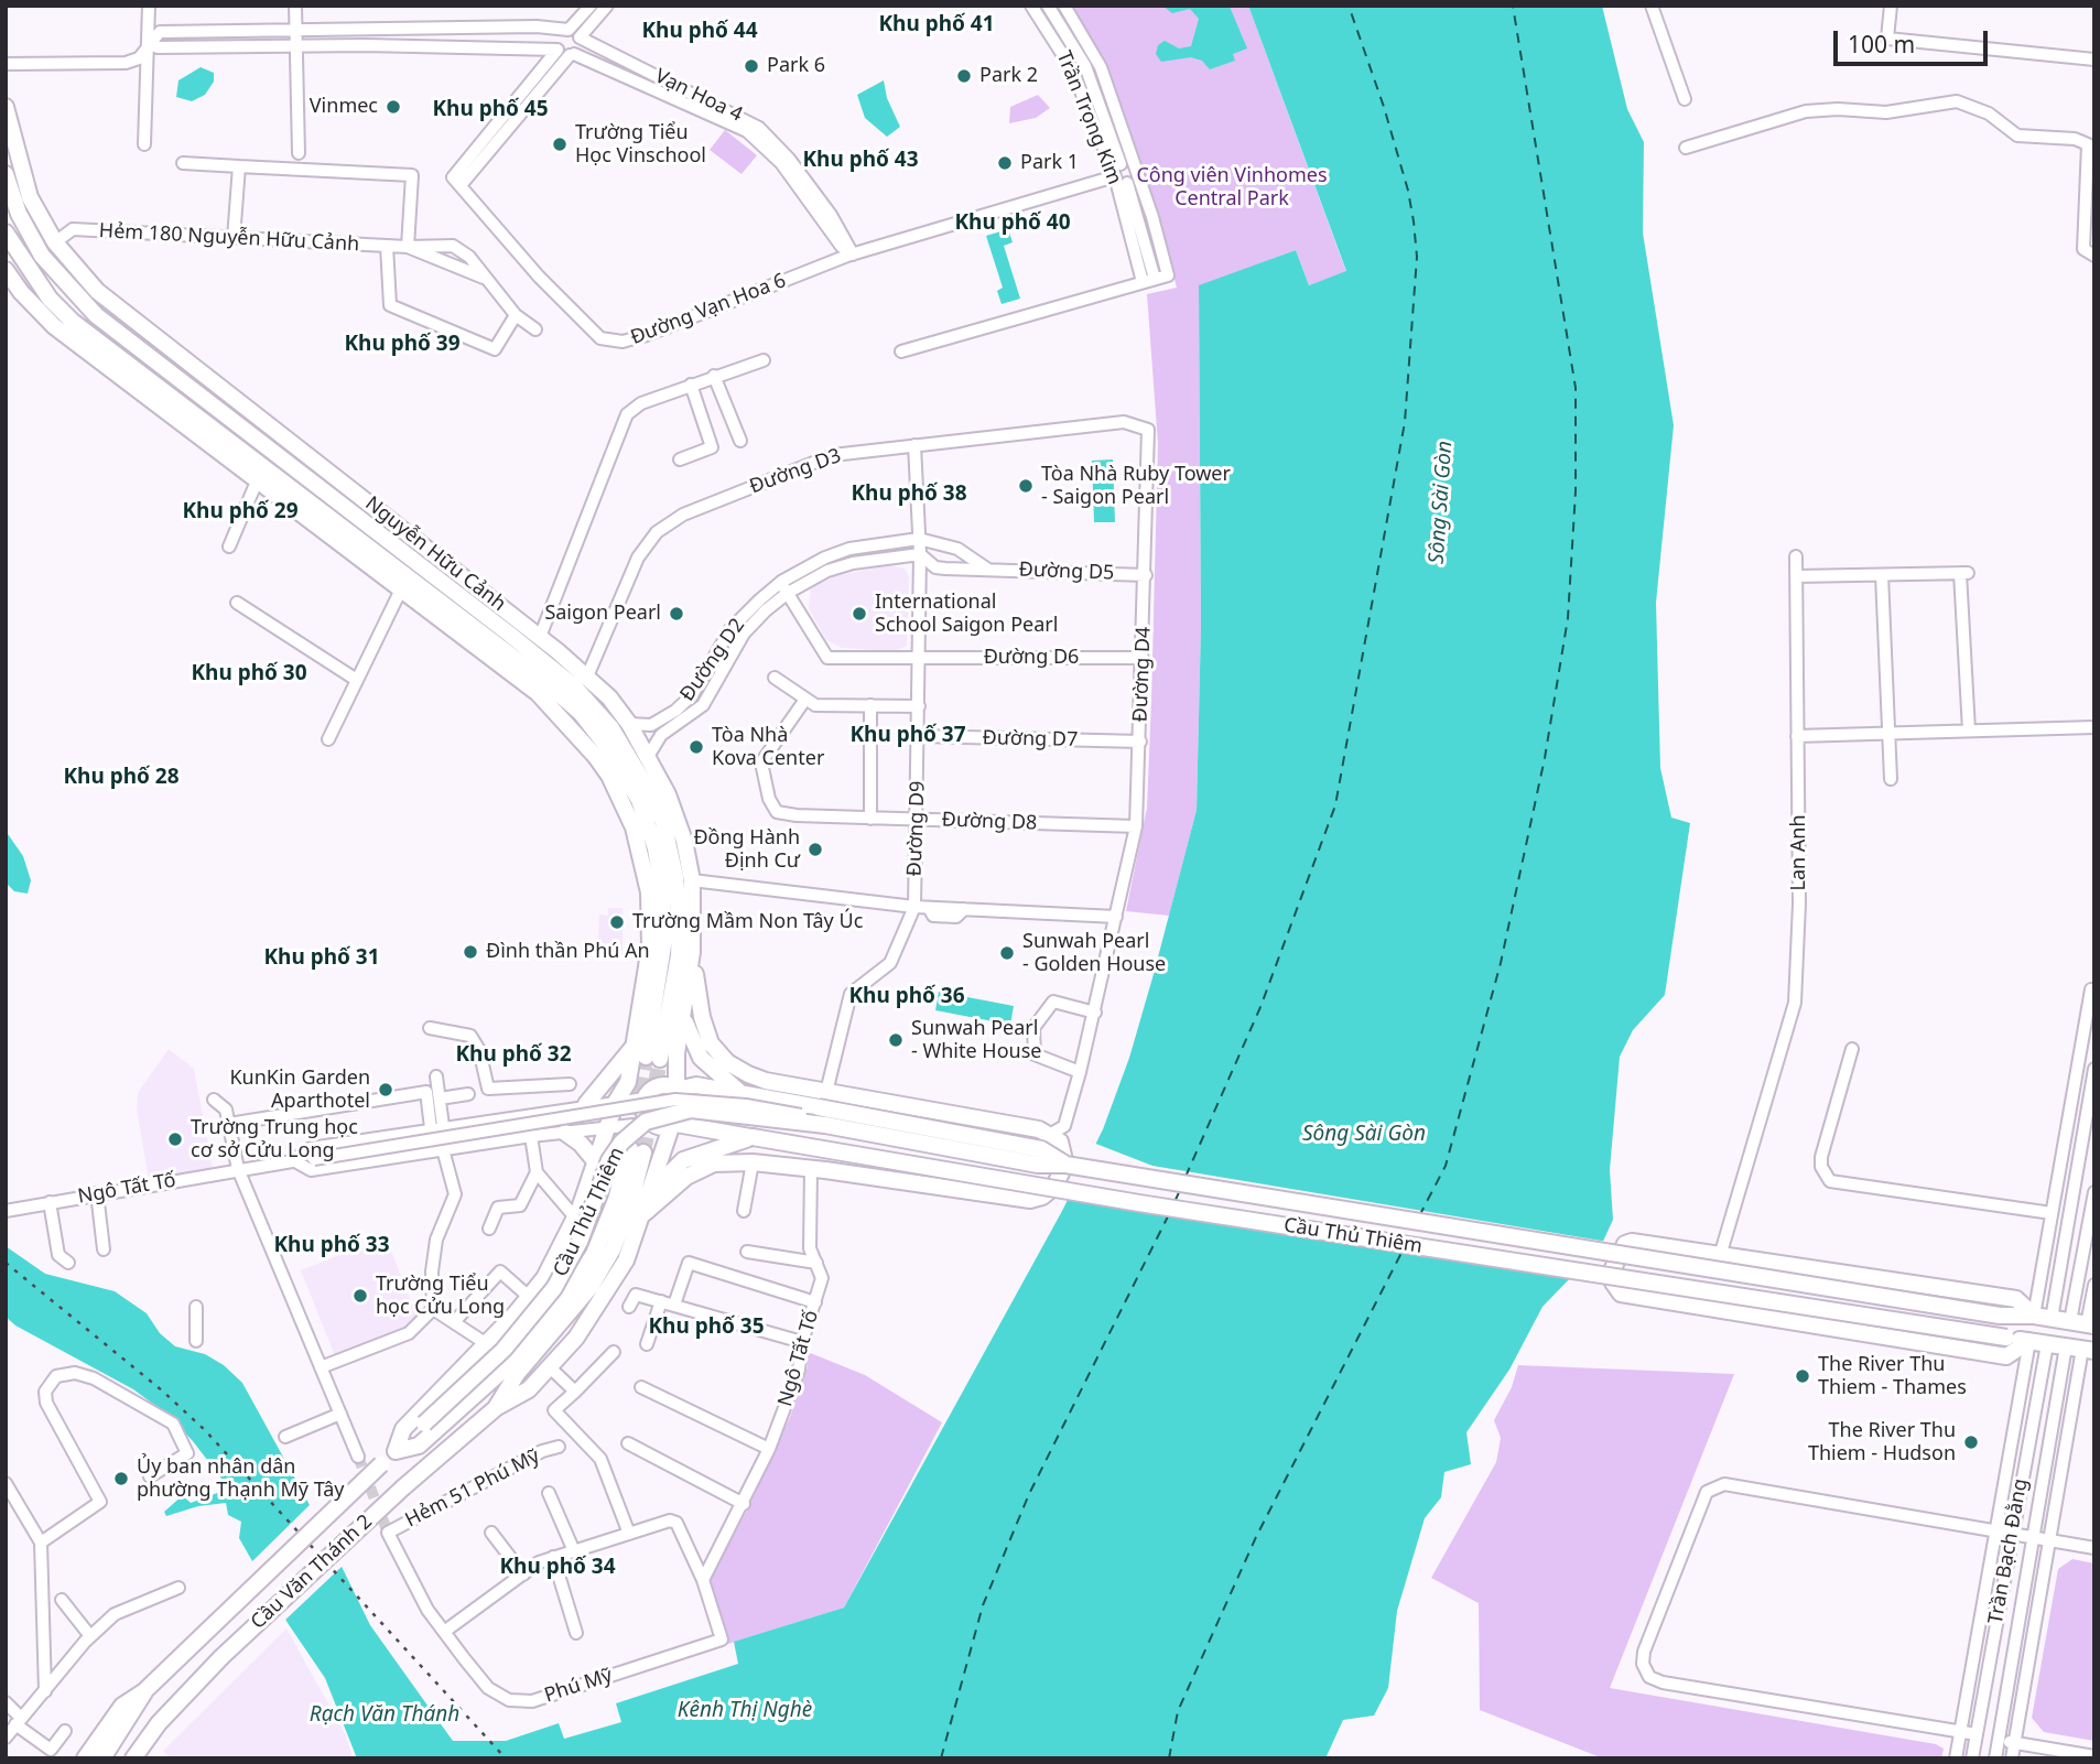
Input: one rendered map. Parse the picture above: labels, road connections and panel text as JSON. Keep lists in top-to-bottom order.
{
  "streets": {
    "main road": ["Nguyễn Hữu Cảnh", "Cầu Thủ Thiêm", "Cầu Văn Thánh 2"],
    "street": [
      "Vạn Hoa 4",
      "Trần Trọng Kim",
      "Hẻm 180 Nguyễn Hữu Cảnh",
      "Đường Vạn Hoa 6",
      "Đường D3",
      "Đường D5",
      "Đường D6",
      "Đường D2",
      "Đường D4",
      "Đường D7",
      "Đường D8",
      "Đường D9",
      "Lan Anh",
      "Ngô Tất Tố",
      "Hẻm 51 Phú Mỹ",
      "Trần Bạch Đằng",
      "Phú Mỹ"
    ]
  },
  "crossings": [
    ["Vạn Hoa 4", "Đường Vạn Hoa 6"],
    ["Hẻm 180 Nguyễn Hữu Cảnh", "Nguyễn Hữu Cảnh"],
    ["Đường D3", "Nguyễn Hữu Cảnh"],
    ["Đường D3", "Đường D4"],
    ["Đường D3", "Đường D9"],
    ["Nguyễn Hữu Cảnh", "Đường D2"],
    ["Nguyễn Hữu Cảnh", "Ngô Tất Tố"],
    ["Nguyễn Hữu Cảnh", "Cầu Thủ Thiêm"],
    ["Nguyễn Hữu Cảnh", "Cầu Văn Thánh 2"],
    ["Đường D5", "Đường D2"],
    ["Đường D5", "Đường D4"],
    ["Đường D5", "Đường D9"],
    ["Đường D6", "Đường D2"],
    ["Đường D6", "Đường D4"],
    ["Đường D6", "Đường D9"],
    ["Đường D2", "Đường D9"],
    ["Đường D4", "Đường D7"],
    ["Đường D4", "Đường D8"],
    ["Đường D7", "Đường D9"],
    ["Đường D8", "Đường D9"],
    ["Ngô Tất Tố", "Cầu Thủ Thiêm"],
    ["Ngô Tất Tố", "Phú Mỹ"],
    ["Cầu Thủ Thiêm", "Trần Bạch Đằng"],
    ["Hẻm 51 Phú Mỹ", "Phú Mỹ"]
  ],
  "districts": [
    "Khu phố 41",
    "Khu phố 44",
    "Khu phố 45",
    "Khu phố 43",
    "Khu phố 40",
    "Khu phố 39",
    "Khu phố 38",
    "Khu phố 29",
    "Khu phố 30",
    "Khu phố 37",
    "Khu phố 28",
    "Khu phố 31",
    "Khu phố 36",
    "Khu phố 32",
    "Khu phố 33",
    "Khu phố 35",
    "Khu phố 34"
  ],
  "water": ["Sông Sài Gòn", "Kênh Thị Nghè", "Rạch Văn Thánh"],
  "parks": ["Công viên Vinhomes Central Park"],
  "places": [
    "Park 6",
    "Park 2",
    "Vinmec",
    "Trường Tiểu Học Vinschool",
    "Park 1",
    "Tòa Nhà Ruby Tower - Saigon Pearl",
    "Saigon Pearl",
    "International School Saigon Pearl",
    "Tòa Nhà Kova Center",
    "Đồng Hành Định Cư",
    "Trường Mầm Non Tây Úc",
    "Đình thần Phú An",
    "Sunwah Pearl - Golden House",
    "Sunwah Pearl - White House",
    "KunKin Garden Aparthotel",
    "Trường Trung học cơ sở Cửu Long",
    "Trường Tiểu học Cửu Long",
    "The River Thu Thiem - Thames",
    "The River Thu Thiem - Hudson",
    "Ủy ban nhân dân phường Thạnh Mỹ Tây"
  ],
  "scale_bar": "100 m"
}
